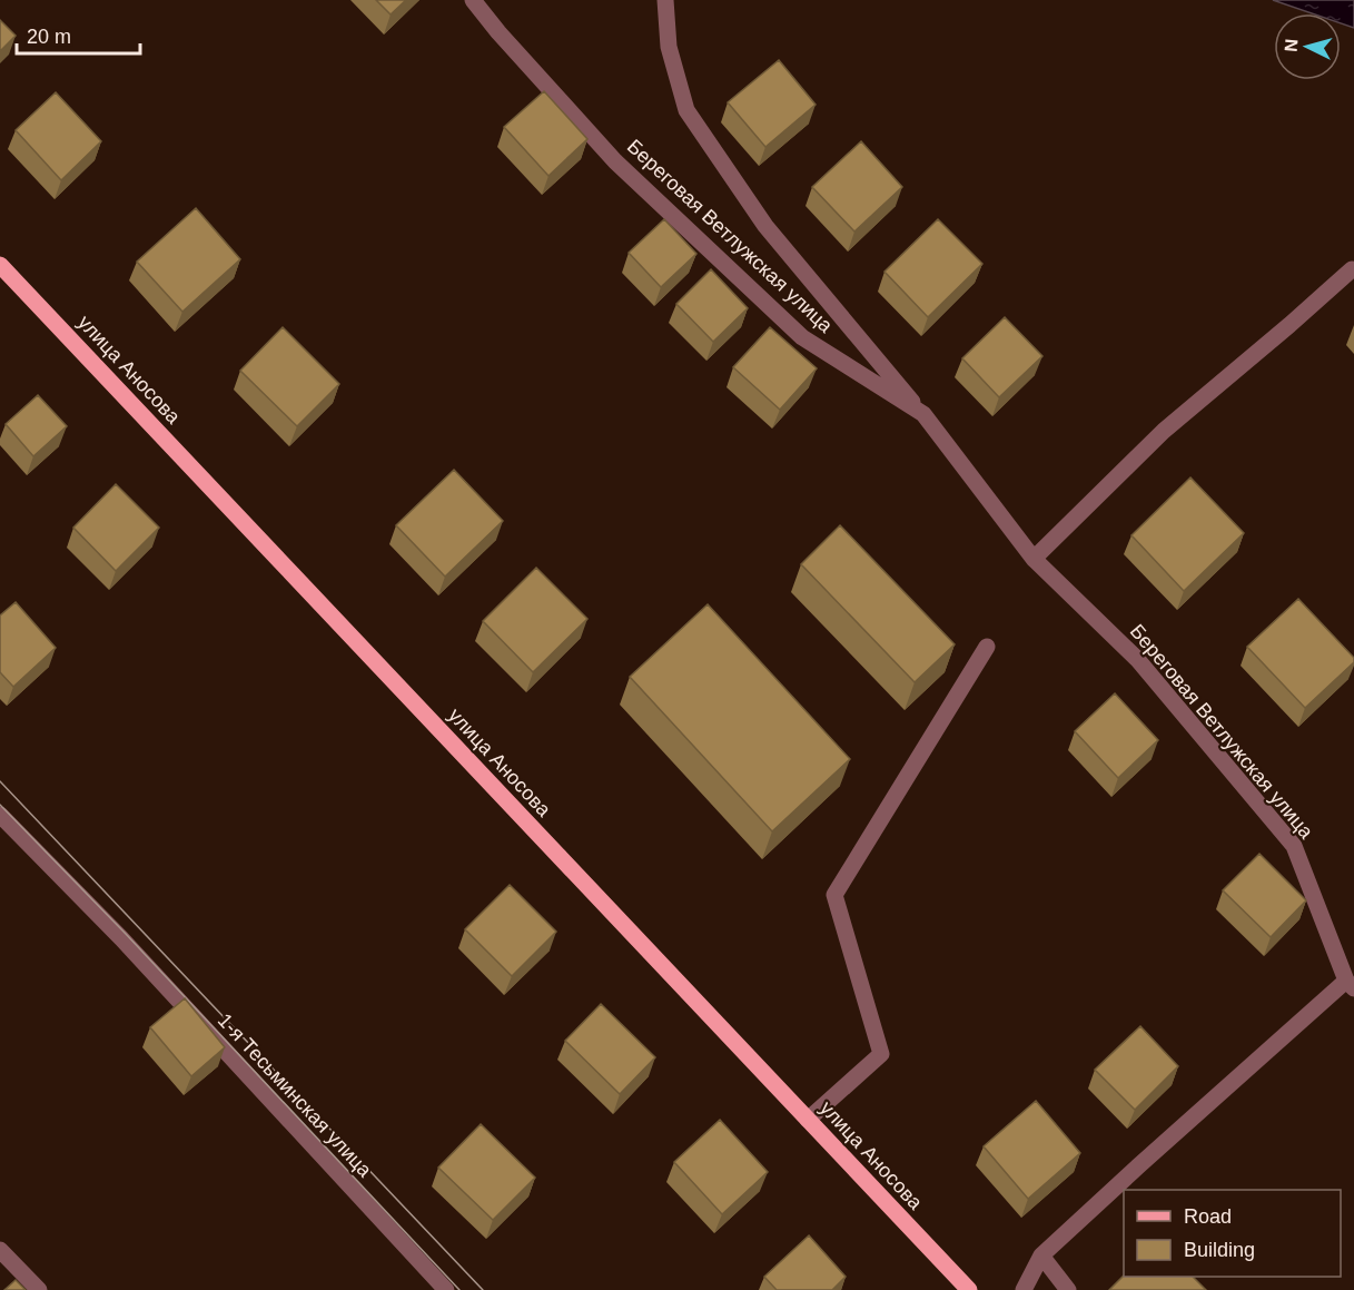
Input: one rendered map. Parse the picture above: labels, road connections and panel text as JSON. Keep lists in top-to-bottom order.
{
  "streets": {
    "main road": ["улица Аносова"],
    "street": ["Береговая Ветлужская улица", "1-я Тесьминская улица"]
  },
  "legend": ["Road", "Building"],
  "scale_bar": "20 m",
  "north": "left"
}
